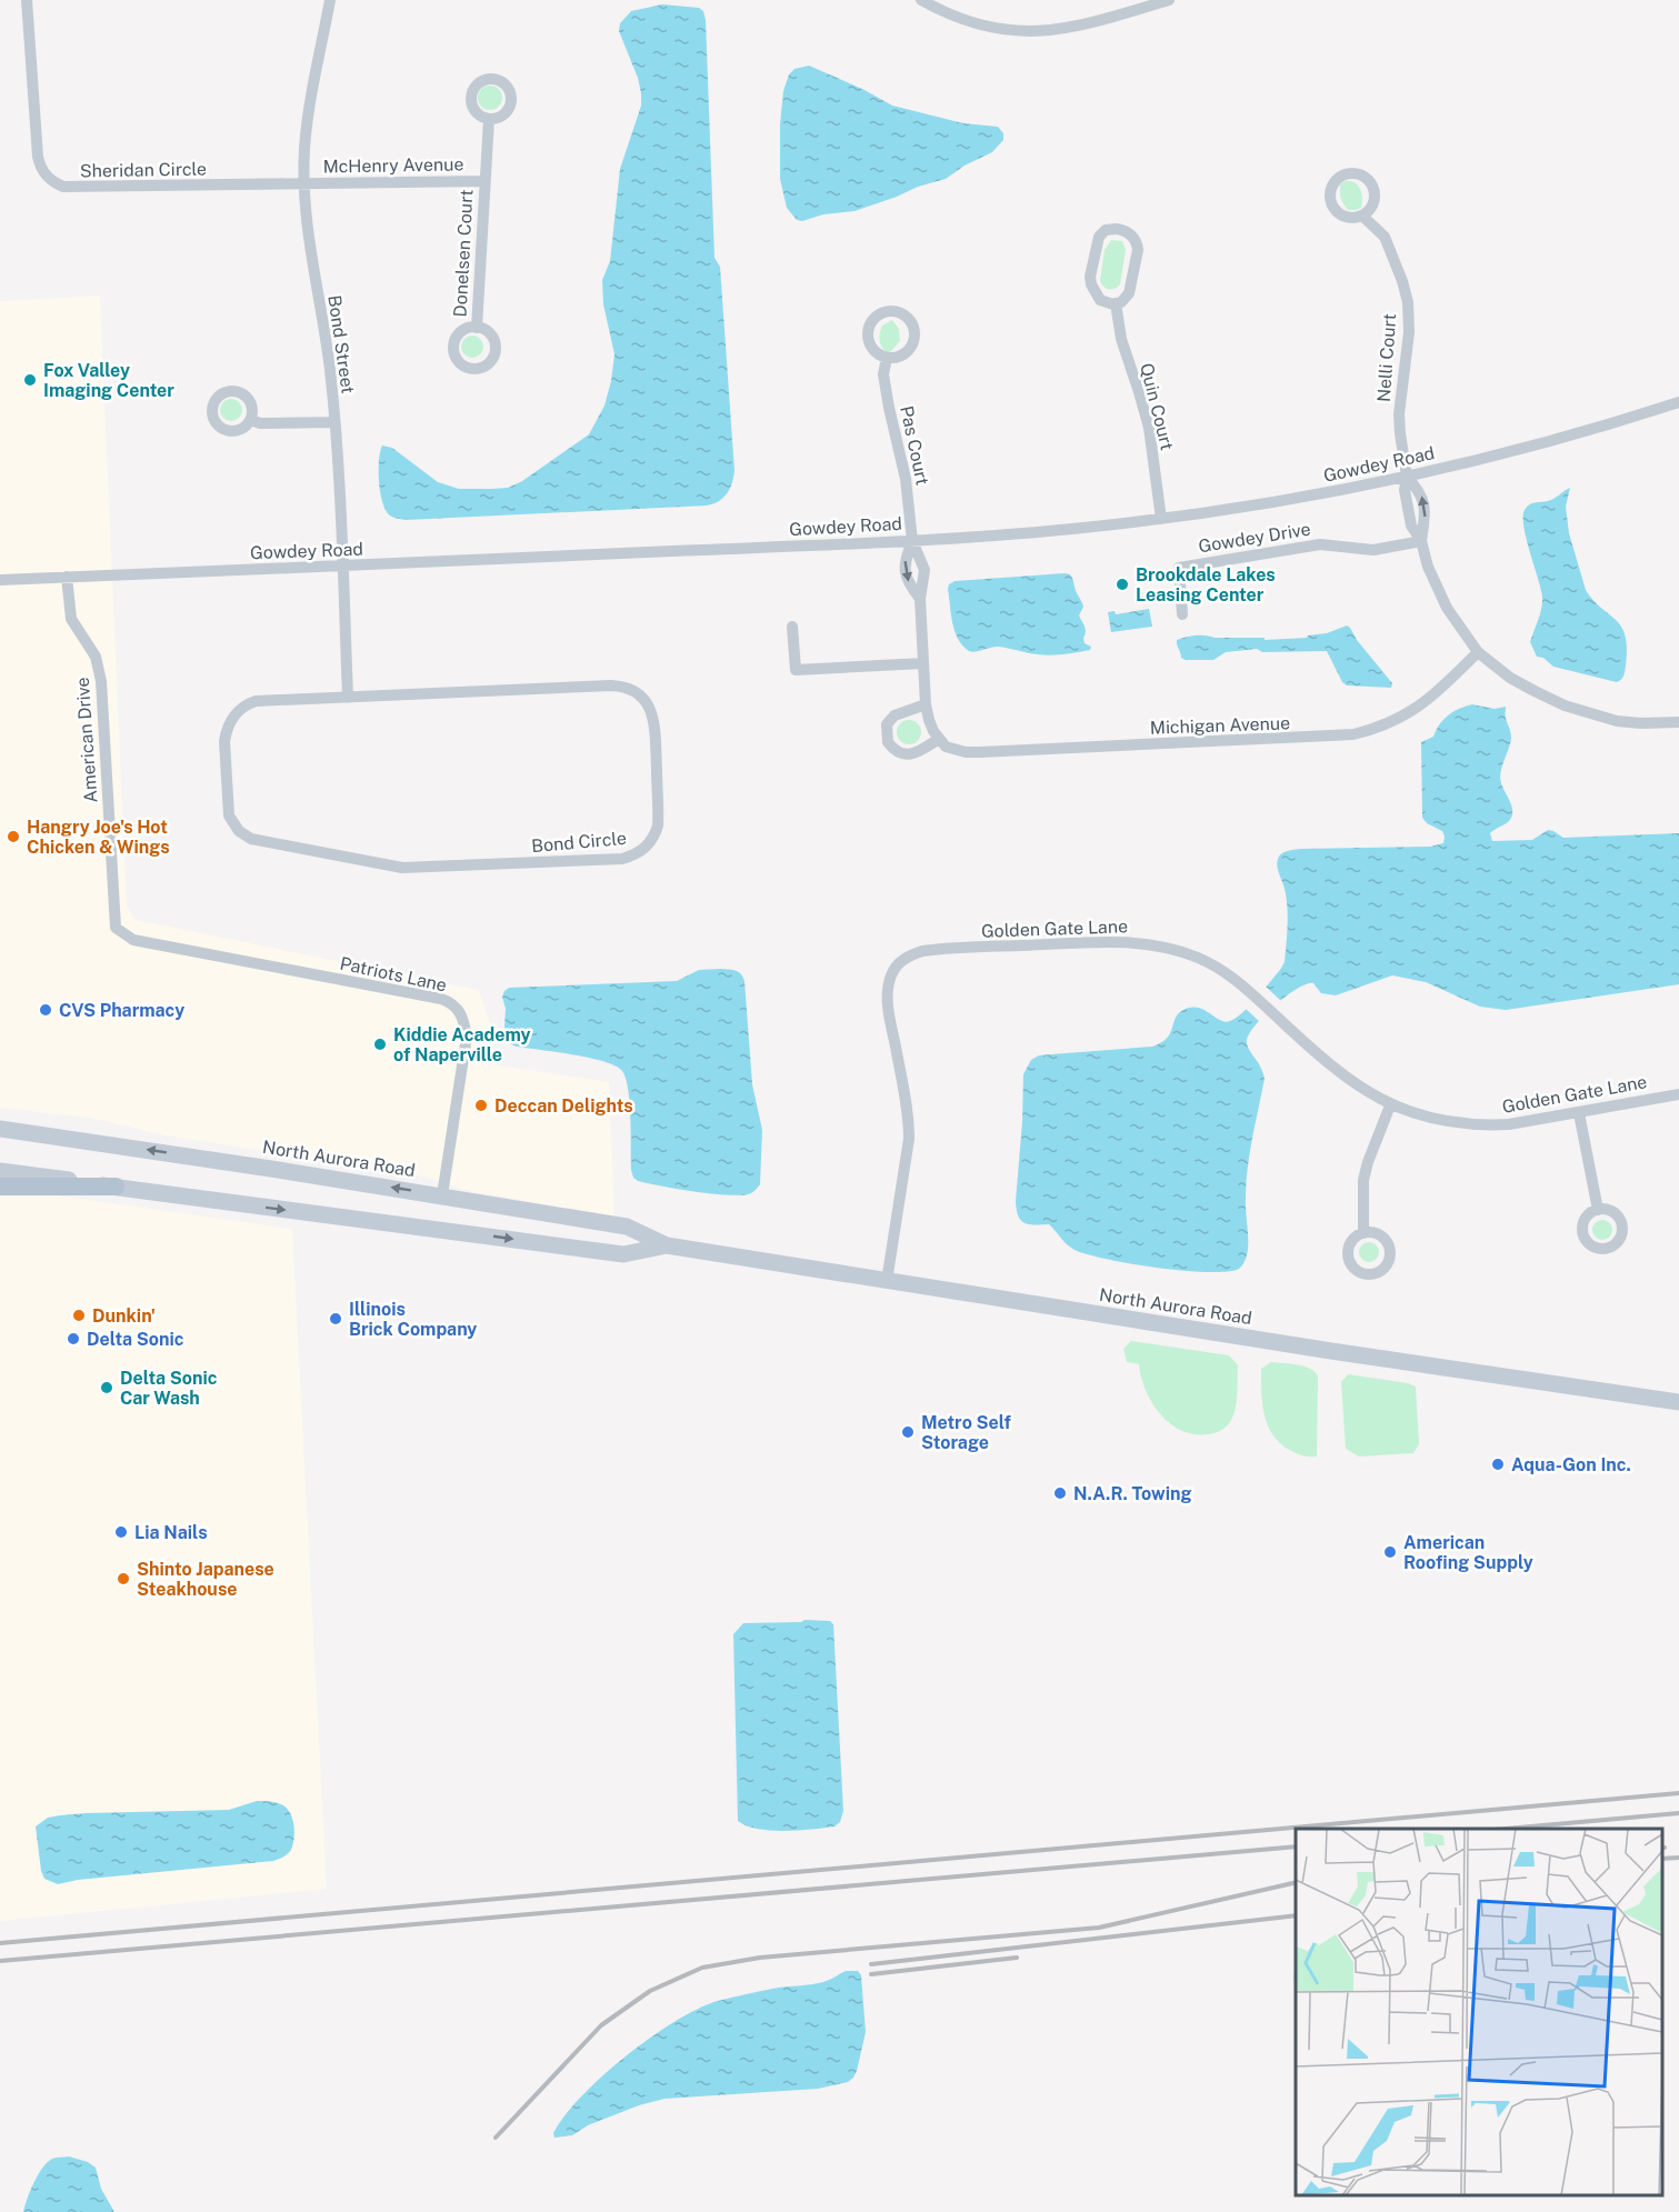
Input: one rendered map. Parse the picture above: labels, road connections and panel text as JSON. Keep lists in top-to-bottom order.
{
  "streets": {
    "main road": ["North Aurora Road"],
    "street": [
      "McHenry Avenue",
      "Sheridan Circle",
      "Donelsen Court",
      "Bond Street",
      "Nelli Court",
      "Quin Court",
      "Pas Court",
      "Gowdey Road",
      "Gowdey Drive",
      "Michigan Avenue",
      "American Drive",
      "Bond Circle",
      "Golden Gate Lane",
      "Patriots Lane"
    ]
  },
  "crossings": [
    ["McHenry Avenue", "Sheridan Circle"],
    ["McHenry Avenue", "Donelsen Court"],
    ["McHenry Avenue", "Bond Street"],
    ["Sheridan Circle", "Bond Street"],
    ["Bond Street", "Gowdey Road"],
    ["Bond Street", "Bond Circle"],
    ["Nelli Court", "Gowdey Road"],
    ["Nelli Court", "Gowdey Drive"],
    ["Nelli Court", "Michigan Avenue"],
    ["Quin Court", "Gowdey Road"],
    ["Pas Court", "Gowdey Road"],
    ["Gowdey Road", "American Drive"],
    ["American Drive", "Patriots Lane"],
    ["Golden Gate Lane", "North Aurora Road"],
    ["Patriots Lane", "North Aurora Road"]
  ],
  "places": [
    "Fox Valley Imaging Center",
    "Brookdale Lakes Leasing Center",
    "Hangry Joe's Hot Chicken & Wings",
    "CVS Pharmacy",
    "Kiddie Academy of Naperville",
    "Deccan Delights",
    "Dunkin'",
    "Illinois Brick Company",
    "Delta Sonic",
    "Delta Sonic Car Wash",
    "Metro Self Storage",
    "Aqua-Gon Inc.",
    "N.A.R. Towing",
    "Lia Nails",
    "American Roofing Supply",
    "Shinto Japanese Steakhouse"
  ]
}
